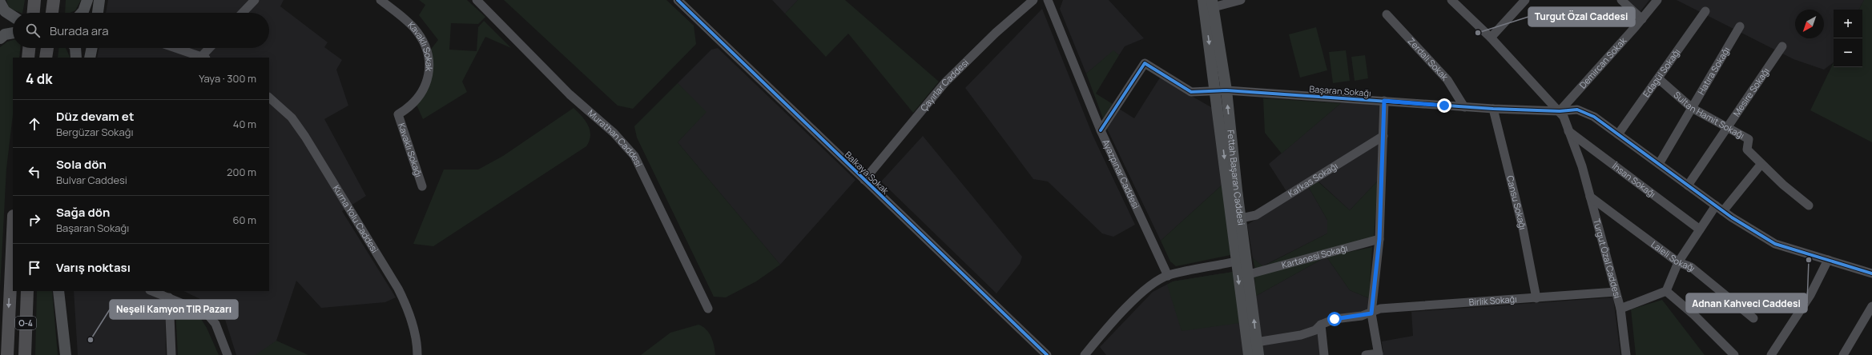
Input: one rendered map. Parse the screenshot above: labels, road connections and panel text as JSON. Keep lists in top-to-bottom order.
{
  "streets": {
    "highway": ["O-4"],
    "main road": ["Fettah Başaran Caddesi"],
    "street": [
      "Kavaklı Sokak",
      "Zerdali Sokak",
      "Demircan Sokak",
      "Hatıra Sokağı",
      "Edagül Sokağı",
      "Çayırlar Caddesi",
      "Başaran Sokağı",
      "Mesire Sokağı",
      "Sultan Hamit Sokağı",
      "Murathan Caddesi",
      "Kavaklı Sokağı",
      "Balkaya Sokak",
      "Ayazpınar Caddesi",
      "Kafkas Sokağı",
      "İhsan Sokağı",
      "Cansu Sokağı",
      "Kurna Yolu Caddesi",
      "Kartanesi Sokağı",
      "Laleli Sokağı",
      "Turgut Özal Caddesi",
      "Birlik Sokağı"
    ]
  },
  "crossings": [
    ["Kavaklı Sokak", "Kavaklı Sokağı"],
    ["Zerdali Sokak", "Başaran Sokağı"],
    ["Demircan Sokak", "Başaran Sokağı"],
    ["Demircan Sokak", "Turgut Özal Caddesi"],
    ["Hatıra Sokağı", "Başaran Sokağı"],
    ["Hatıra Sokağı", "Sultan Hamit Sokağı"],
    ["Edagül Sokağı", "Başaran Sokağı"],
    ["Edagül Sokağı", "Sultan Hamit Sokağı"],
    ["Çayırlar Caddesi", "Balkaya Sokak"],
    ["Başaran Sokağı", "Mesire Sokağı"],
    ["Başaran Sokağı", "Ayazpınar Caddesi"],
    ["Başaran Sokağı", "Fettah Başaran Caddesi"],
    ["Başaran Sokağı", "Cansu Sokağı"],
    ["Başaran Sokağı", "Turgut Özal Caddesi"],
    ["Mesire Sokağı", "Sultan Hamit Sokağı"],
    ["Fettah Başaran Caddesi", "Kafkas Sokağı"],
    ["Fettah Başaran Caddesi", "Kartanesi Sokağı"],
    ["Fettah Başaran Caddesi", "Birlik Sokağı"],
    ["İhsan Sokağı", "Turgut Özal Caddesi"],
    ["Cansu Sokağı", "Birlik Sokağı"],
    ["Laleli Sokağı", "Turgut Özal Caddesi"],
    ["Turgut Özal Caddesi", "Birlik Sokağı"]
  ],
  "places": ["Turgut Özal Caddesi", "Adnan Kahveci Caddesi", "Neşeli Kamyon TIR Pazarı"],
  "north": "bottom left",
  "page": {
    "map_buttons": ["+", "−"],
    "search": "Burada ara",
    "heading": ["4 dk", "Yaya · 300 m"],
    "list": [
      ["Düz devam et", "Bergüzar Sokağı", "40 m"],
      ["Sola dön", "Bulvar Caddesi", "200 m"],
      ["Sağa dön", "Başaran Sokağı", "60 m"],
      "Varış noktası"
    ]
  }
}
